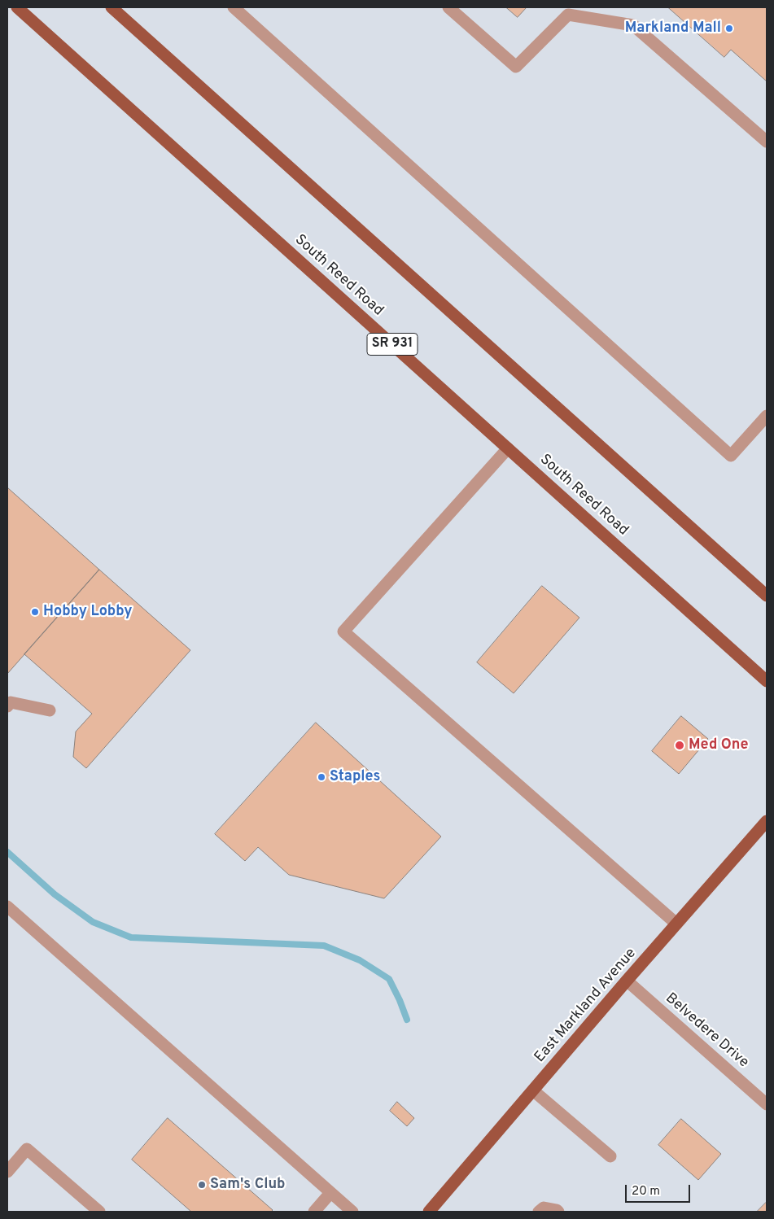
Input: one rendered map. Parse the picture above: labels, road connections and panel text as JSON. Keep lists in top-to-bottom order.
{
  "streets": {
    "main road": ["South Reed Road", "SR 931", "East Markland Avenue"],
    "lane": ["Belvedere Drive"]
  },
  "crossings": [
    ["East Markland Avenue", "Belvedere Drive"]
  ],
  "places": [
    "Markland Mall",
    "Hobby Lobby",
    "Med One",
    "Staples",
    "Sam's Club"
  ],
  "scale_bar": "20 m"
}
